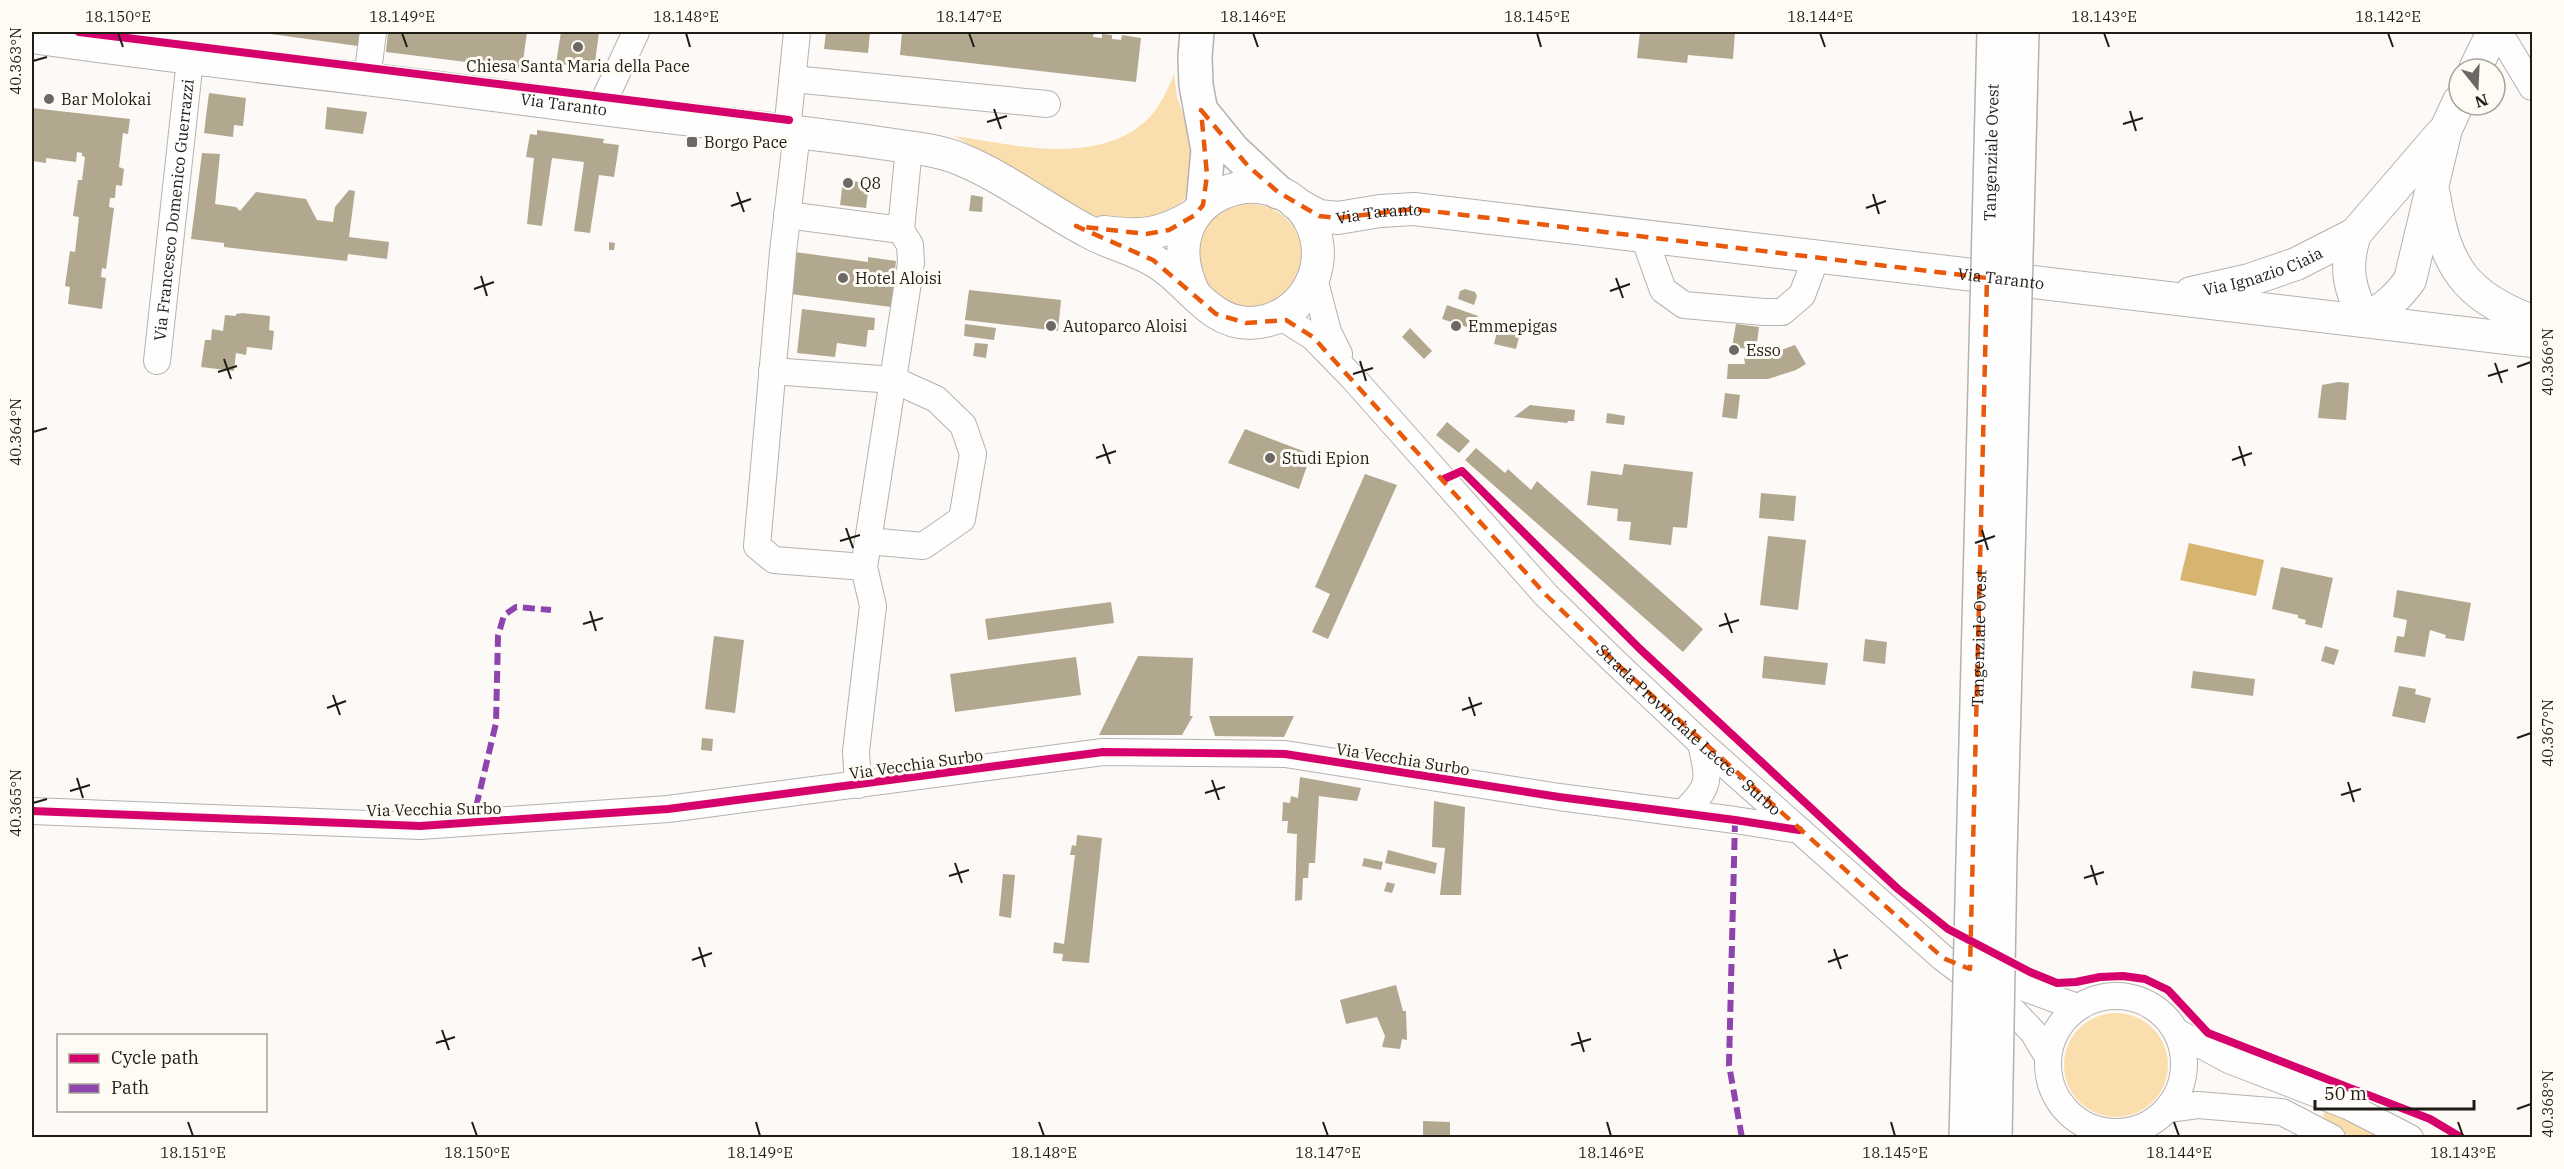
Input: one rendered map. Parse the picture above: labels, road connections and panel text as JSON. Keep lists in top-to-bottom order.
{
  "streets": {
    "highway": ["Tangenziale Ovest"],
    "main road": ["Via Taranto", "Via Ignazio Ciaia"],
    "street": ["Via Francesco Domenico Guerrazzi", "Strada Provinciale Lecce - Surbo", "Via Vecchia Surbo"]
  },
  "crossings": [
    ["Via Taranto", "Via Francesco Domenico Guerrazzi"],
    ["Via Taranto", "Via Ignazio Ciaia"],
    ["Via Taranto", "Strada Provinciale Lecce - Surbo"],
    ["Strada Provinciale Lecce - Surbo", "Via Vecchia Surbo"]
  ],
  "places": {
    "other": [
      "Chiesa Santa Maria della Pace",
      "Bar Molokai",
      "Q8",
      "Hotel Aloisi",
      "Autoparco Aloisi",
      "Emmepigas",
      "Esso",
      "Studi Epion"
    ],
    "transit": ["Borgo Pace"]
  },
  "legend": ["Cycle path", "Path"],
  "scale_bar": "50 m",
  "north": "bottom",
  "coordinates": [
    "18.150°E",
    "18.149°E",
    "18.148°E",
    "18.147°E",
    "18.146°E",
    "18.145°E",
    "18.144°E",
    "18.143°E",
    "18.142°E",
    "40.363°N",
    "40.366°N",
    "40.364°N",
    "40.367°N",
    "40.365°N",
    "40.368°N",
    "18.151°E"
  ]
}
